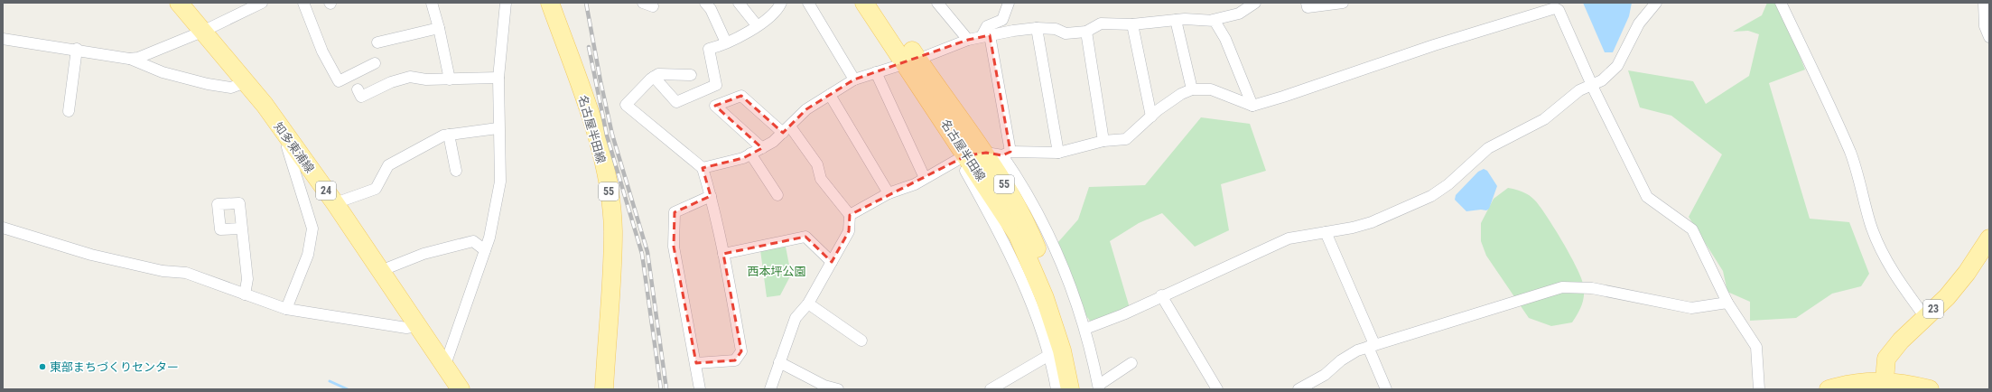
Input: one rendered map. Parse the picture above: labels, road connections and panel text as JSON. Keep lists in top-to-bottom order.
{
  "streets": {
    "main road": [
      "名古屋半田線",
      "知多東浦線",
      "55",
      "24",
      "23"
    ]
  },
  "parks": ["西本坪公園"],
  "places": ["東部まちづくりセンター"]
}
